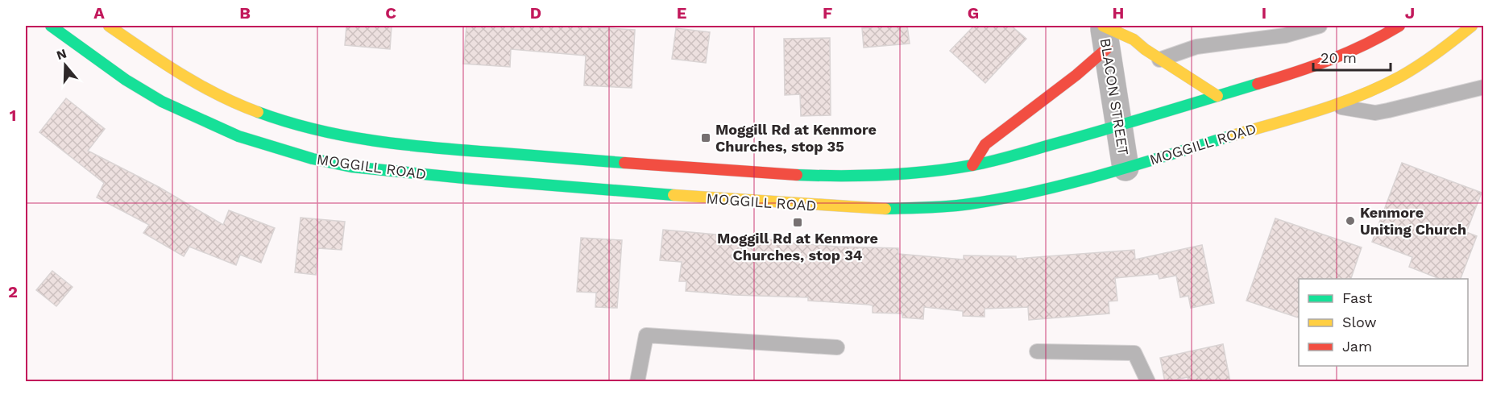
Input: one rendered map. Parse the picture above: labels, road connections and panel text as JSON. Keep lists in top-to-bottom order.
{
  "streets": {
    "main road": ["MOGGILL ROAD"],
    "street": ["BLACON STREET"]
  },
  "crossings": [
    ["BLACON STREET", "MOGGILL ROAD"]
  ],
  "places": {
    "transit": ["Moggill Rd at Kenmore Churches, stop 35", "Moggill Rd at Kenmore Churches, stop 34"],
    "other": ["Kenmore Uniting Church"]
  },
  "legend": ["Fast", "Slow", "Jam"],
  "scale_bar": "20 m",
  "north": "top",
  "grid": {
    "columns": [
      "A",
      "B",
      "C",
      "D",
      "E",
      "F",
      "G",
      "H",
      "I",
      "J"
    ],
    "rows": ["1", "2"]
  }
}
